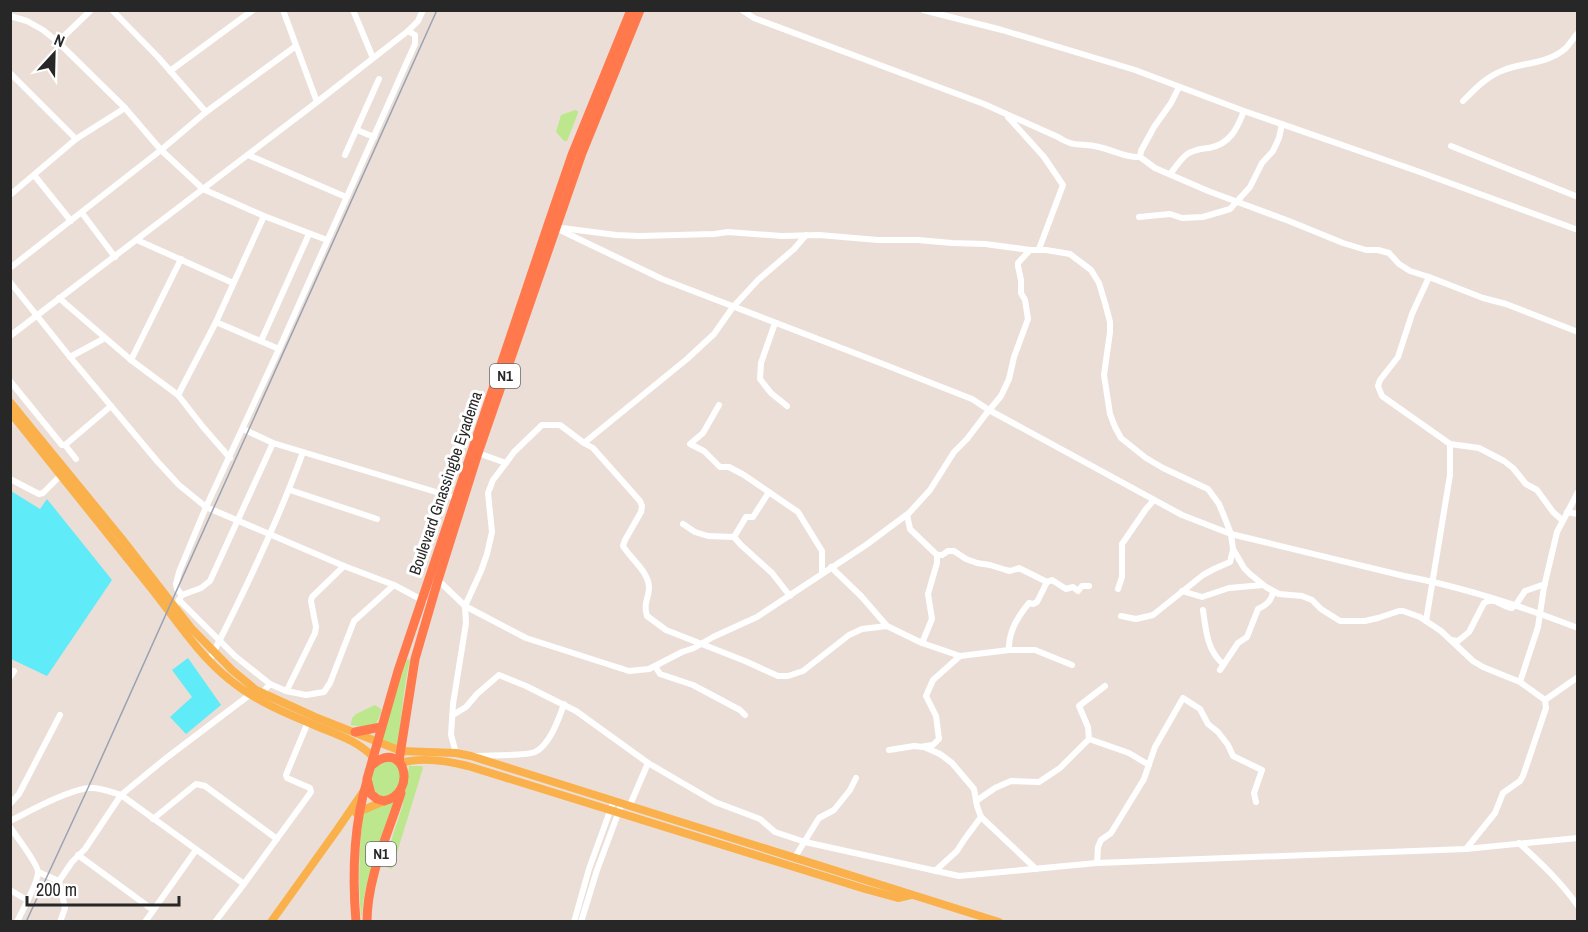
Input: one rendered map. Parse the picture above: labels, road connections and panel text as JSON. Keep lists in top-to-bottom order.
{
  "streets": {
    "highway": ["N1", "Boulevard Gnassingbe Eyadema"]
  },
  "crossings": [
    ["N1", "Boulevard Gnassingbe Eyadema"]
  ],
  "scale_bar": "200 m",
  "north": "top"
}
